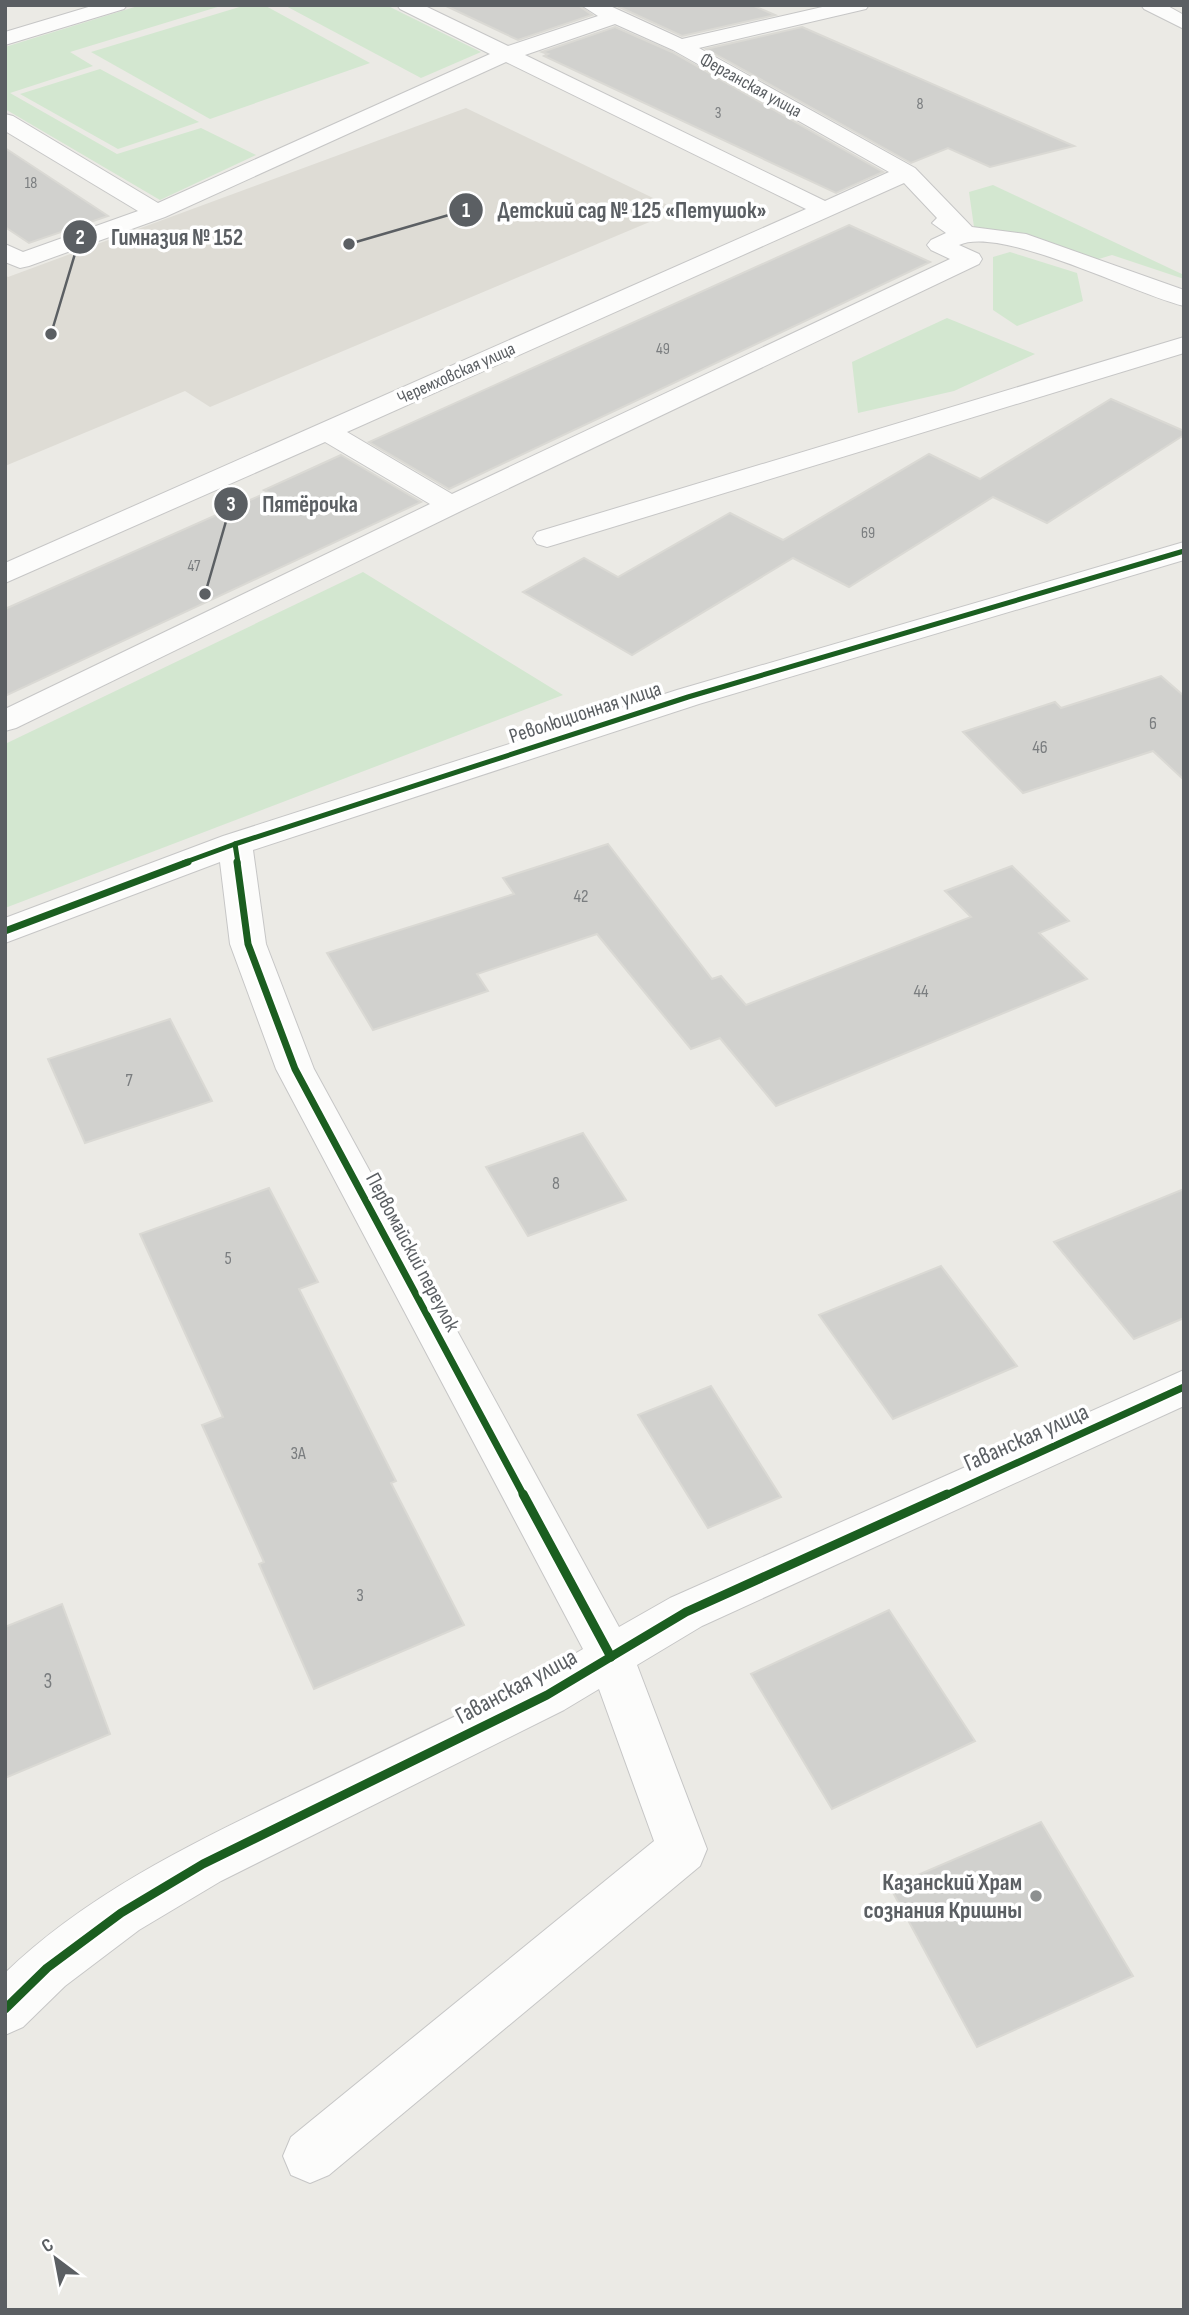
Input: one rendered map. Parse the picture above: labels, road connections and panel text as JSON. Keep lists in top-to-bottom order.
{
  "streets": {
    "street": [
      "Ферганская улица",
      "Черемховская улица",
      "Революционная улица",
      "Первомайский переулок",
      "Гаванская улица"
    ]
  },
  "crossings": [
    ["Ферганская улица", "Черемховская улица"],
    ["Революционная улица", "Первомайский переулок"],
    ["Первомайский переулок", "Гаванская улица"]
  ],
  "places": [
    "Детский сад № 125 «Петушок»",
    "Гимназия № 152",
    "Пятёрочка",
    "Казанский Храм сознания Кришны"
  ],
  "house_numbers": [
    "8",
    "3",
    "18",
    "49",
    "69",
    "47",
    "6",
    "46",
    "42",
    "44",
    "7",
    "8",
    "5",
    "3А",
    "3",
    "3"
  ],
  "north": "top left"
}
